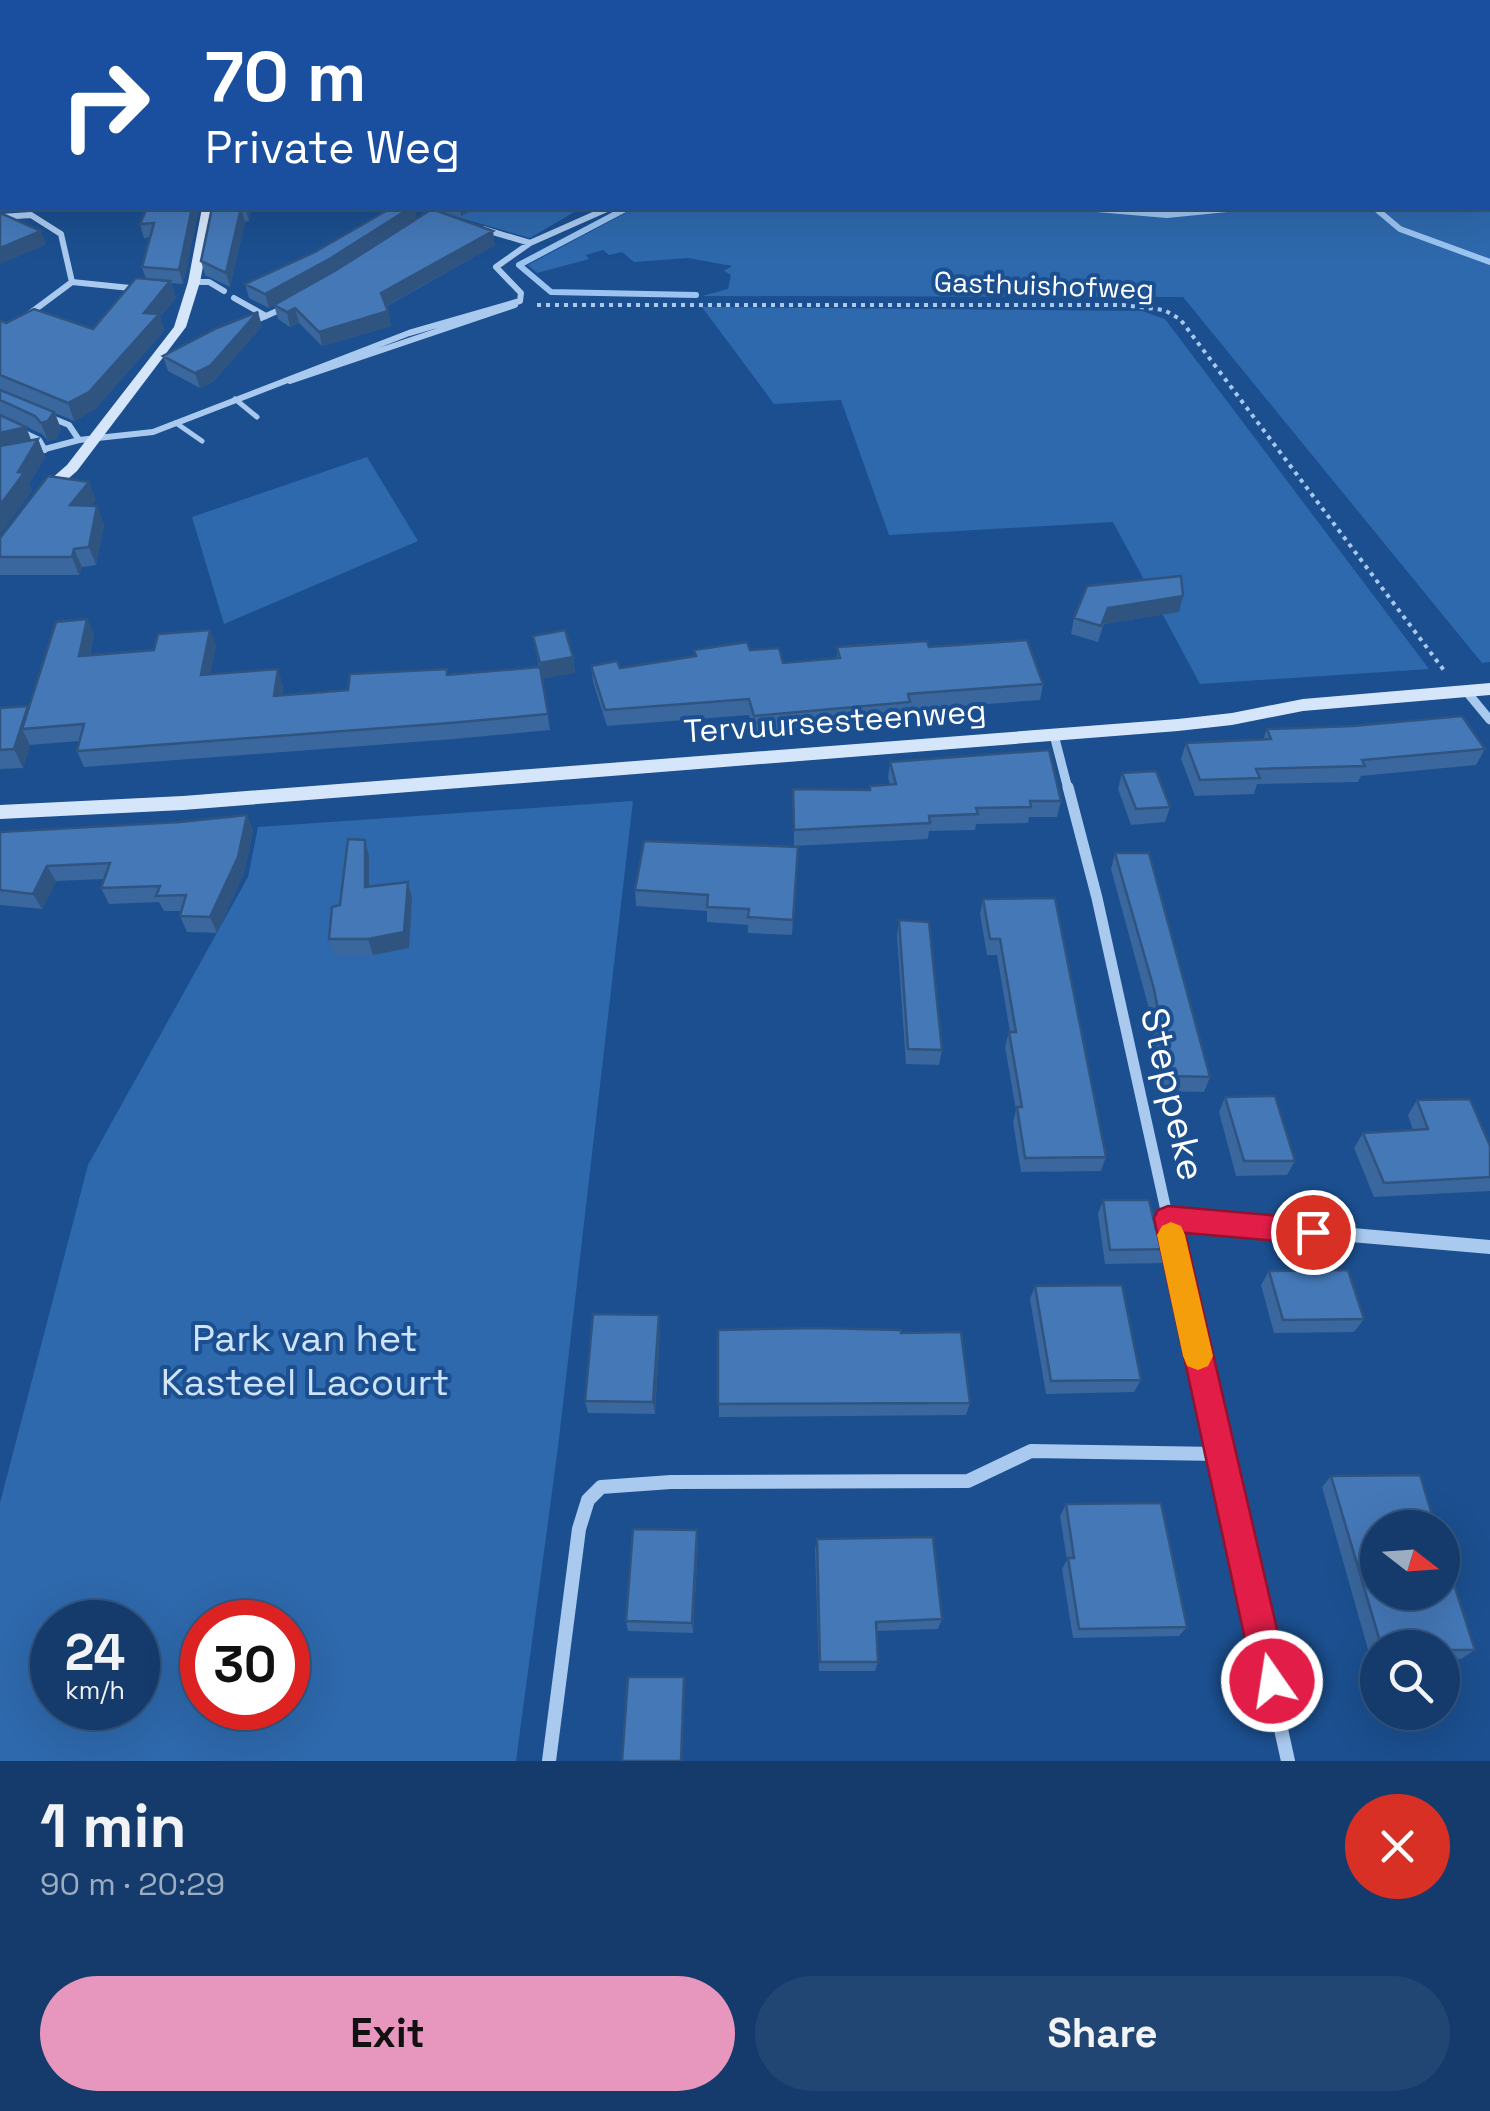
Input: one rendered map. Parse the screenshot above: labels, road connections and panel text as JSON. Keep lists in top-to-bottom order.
{
  "streets": {
    "main road": ["Tervuursesteenweg"],
    "street": ["Steppeke"],
    "path": ["Gasthuishofweg"]
  },
  "crossings": [
    ["Tervuursesteenweg", "Steppeke"]
  ],
  "parks": ["Park van het Kasteel Lacourt"],
  "north": "right",
  "page": {
    "turn": ["70 m", "Private Weg"],
    "speed": "24 km/h",
    "limit": "30",
    "heading": ["1 min", "90 m · 20:29"],
    "buttons": ["Exit", "Share"]
  }
}
